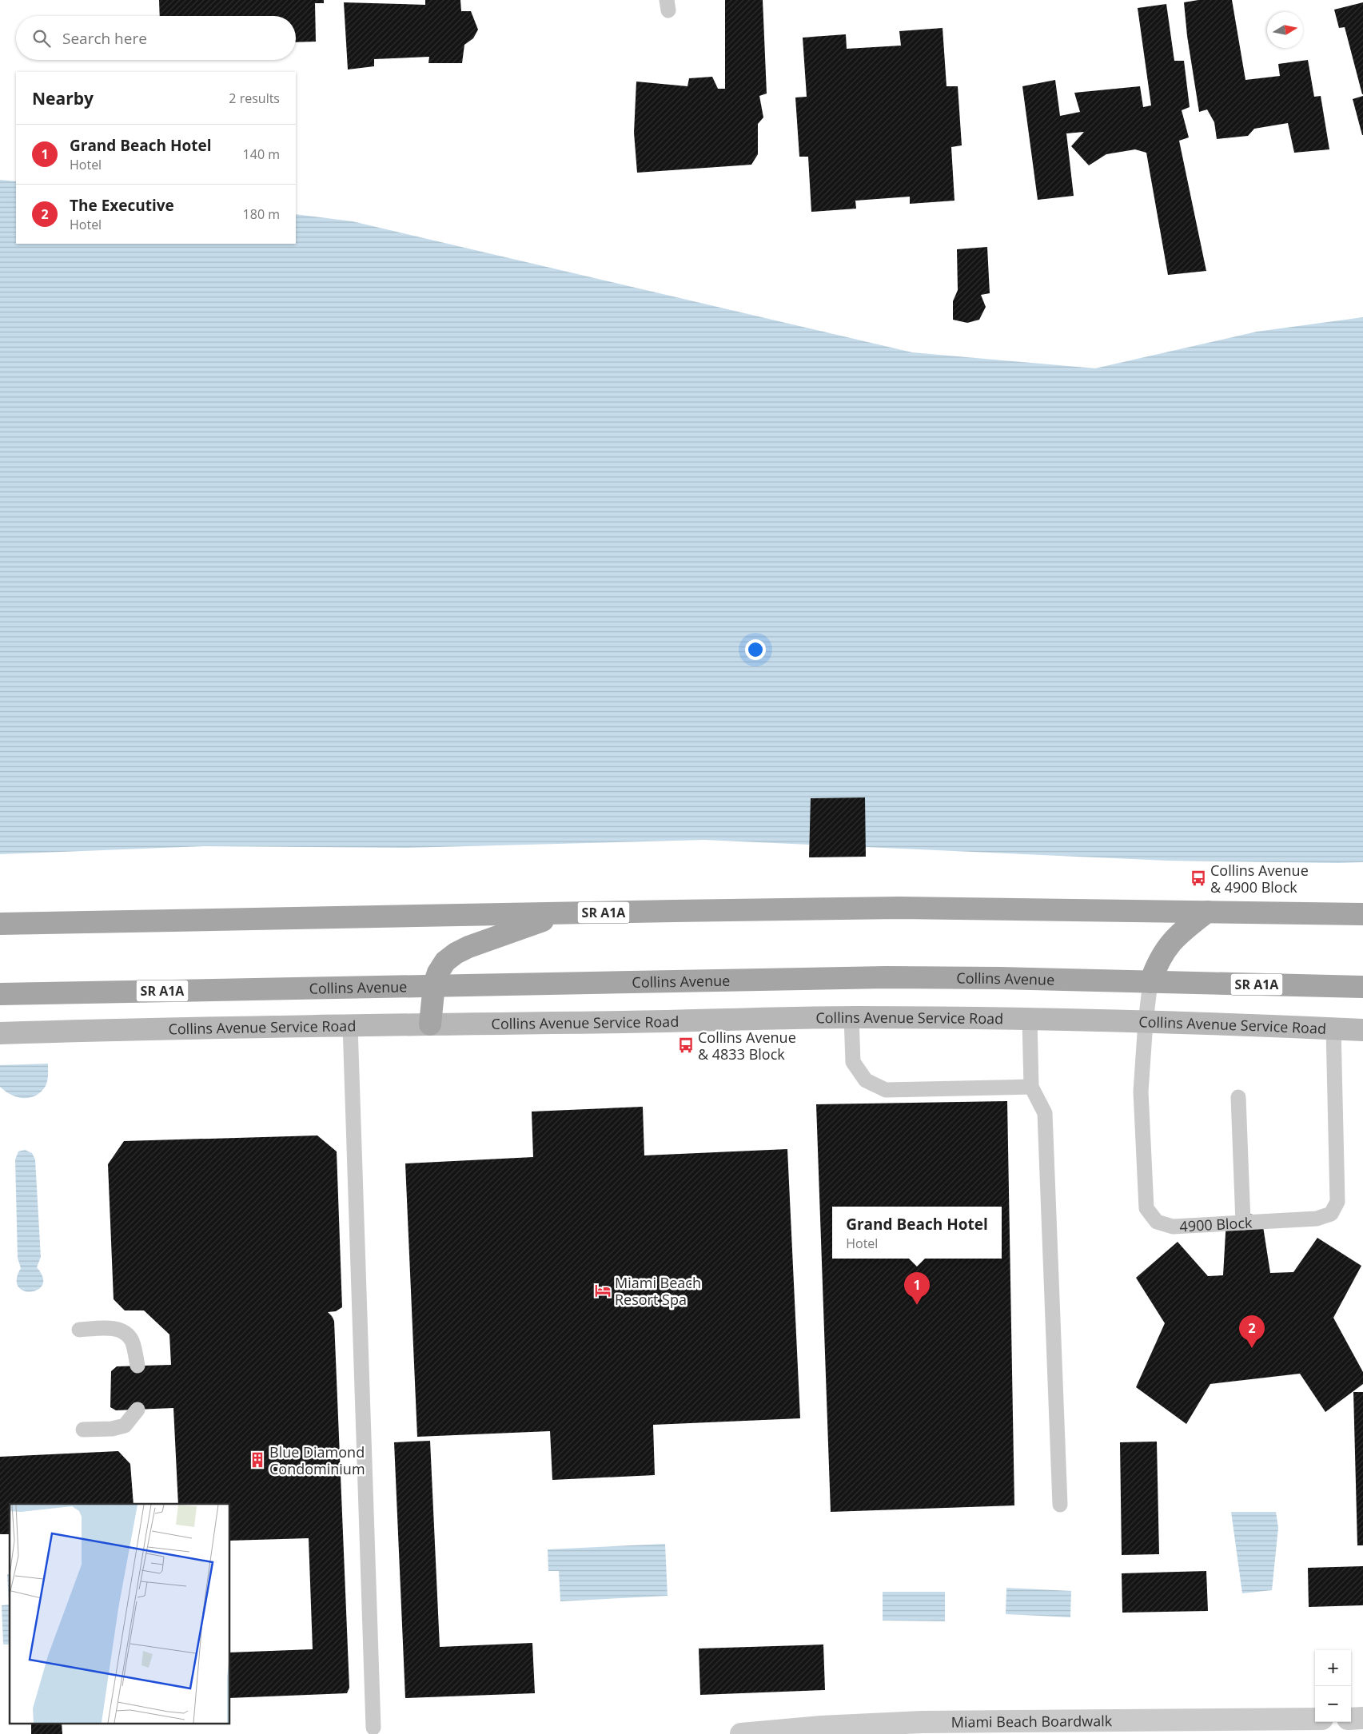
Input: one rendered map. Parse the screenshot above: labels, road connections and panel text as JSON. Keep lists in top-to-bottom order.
{
  "streets": {
    "main road": ["SR A1A", "Collins Avenue"],
    "street": ["Collins Avenue Service Road", "Miami Beach Boardwalk"],
    "lane": ["4900 Block"]
  },
  "crossings": [
    ["Collins Avenue", "4900 Block"],
    ["Collins Avenue Service Road", "4900 Block"]
  ],
  "places": {
    "bus stop": ["Collins Avenue & 4900 Block", "Collins Avenue & 4833 Block"],
    "hotel": ["Miami Beach Resort Spa"],
    "building": ["Blue Diamond Condominium"]
  },
  "north": "right",
  "page": {
    "search": "Search here",
    "heading": ["Nearby", "2 results"],
    "list": [
      {
        "mark": "1",
        "name": "Grand Beach Hotel",
        "note": "Hotel",
        "value": "140 m"
      },
      {
        "mark": "2",
        "name": "The Executive",
        "note": "Hotel",
        "value": "180 m"
      }
    ],
    "popup": ["Grand Beach Hotel", "Hotel"],
    "pins": ["1", "2"],
    "map_buttons": ["+", "−"]
  }
}
